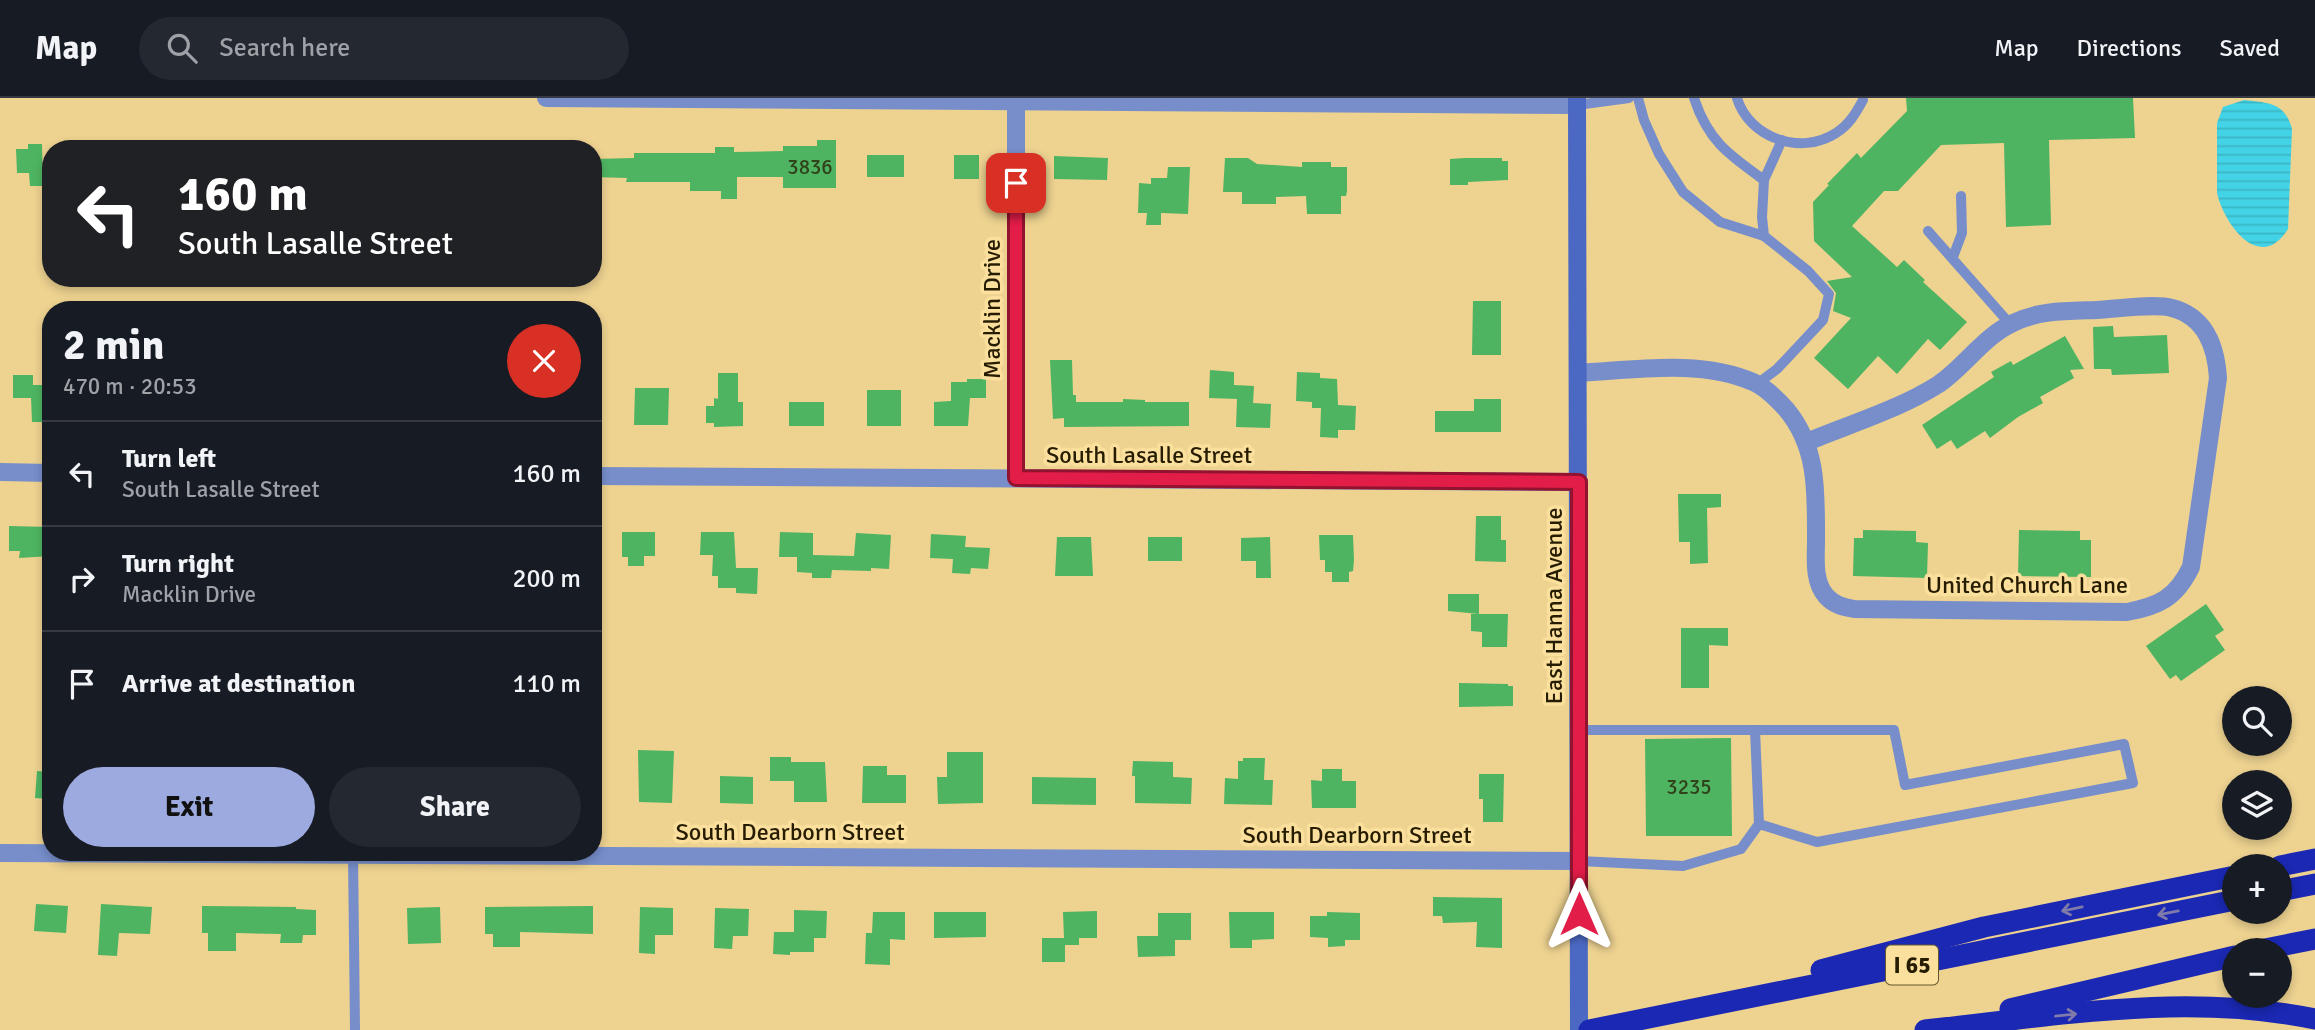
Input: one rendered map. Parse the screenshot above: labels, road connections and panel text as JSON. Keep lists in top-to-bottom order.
{
  "streets": {
    "highway": ["I 65"],
    "main road": ["East Hanna Avenue"],
    "street": [
      "Macklin Drive",
      "South Lasalle Street",
      "United Church Lane",
      "South Dearborn Street"
    ]
  },
  "crossings": [
    ["Macklin Drive", "South Lasalle Street"],
    ["South Lasalle Street", "East Hanna Avenue"],
    ["United Church Lane", "East Hanna Avenue"],
    ["East Hanna Avenue", "South Dearborn Street"]
  ],
  "house_numbers": ["3836", "3235"],
  "page": {
    "header": "Map",
    "search": "Search here",
    "nav": ["Map", "Directions", "Saved"],
    "turn": ["160 m", "South Lasalle Street"],
    "heading": ["2 min", "470 m · 20:53"],
    "list": [
      {
        "name": "Turn left",
        "note": "South Lasalle Street",
        "value": "160 m"
      },
      {
        "name": "Turn right",
        "note": "Macklin Drive",
        "value": "200 m"
      },
      {
        "name": "Arrive at destination",
        "value": "110 m"
      }
    ],
    "map_buttons": ["+", "−"],
    "buttons": ["Exit", "Share"]
  }
}
